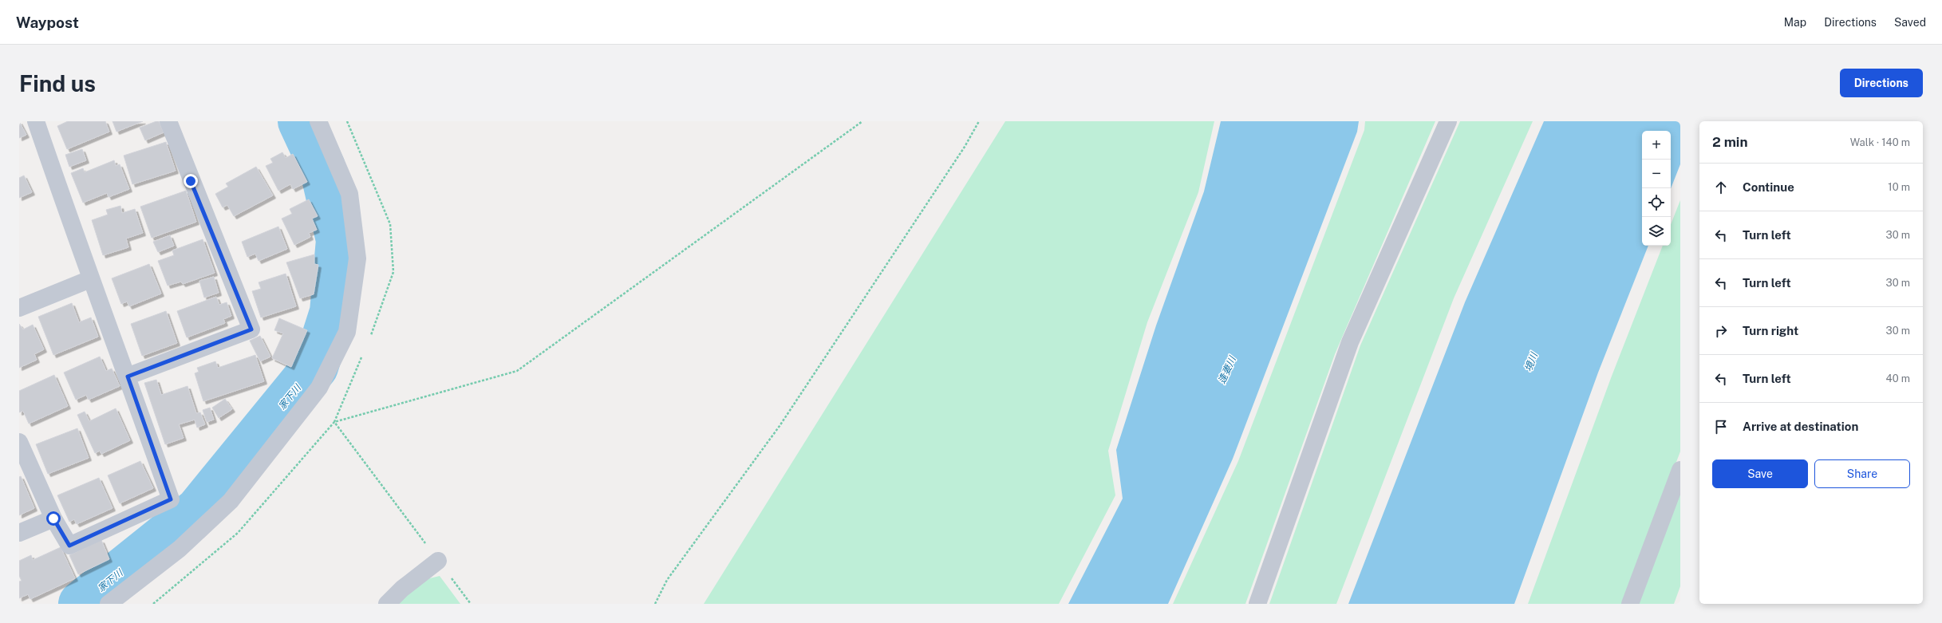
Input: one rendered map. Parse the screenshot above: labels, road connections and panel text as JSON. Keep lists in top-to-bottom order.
{
  "water": ["境川", "逢妻川", "家下川"],
  "page": {
    "header": "Waypost",
    "nav": ["Map", "Directions", "Saved"],
    "buttons": [
      "Directions",
      ["Save", "Share"]
    ],
    "title": "Find us",
    "heading": ["2 min", "Walk · 140 m"],
    "map_buttons": ["+", "−"],
    "list": [
      ["Continue", "10 m"],
      ["Turn left", "30 m"],
      ["Turn left", "30 m"],
      ["Turn right", "30 m"],
      ["Turn left", "40 m"],
      "Arrive at destination"
    ]
  }
}
